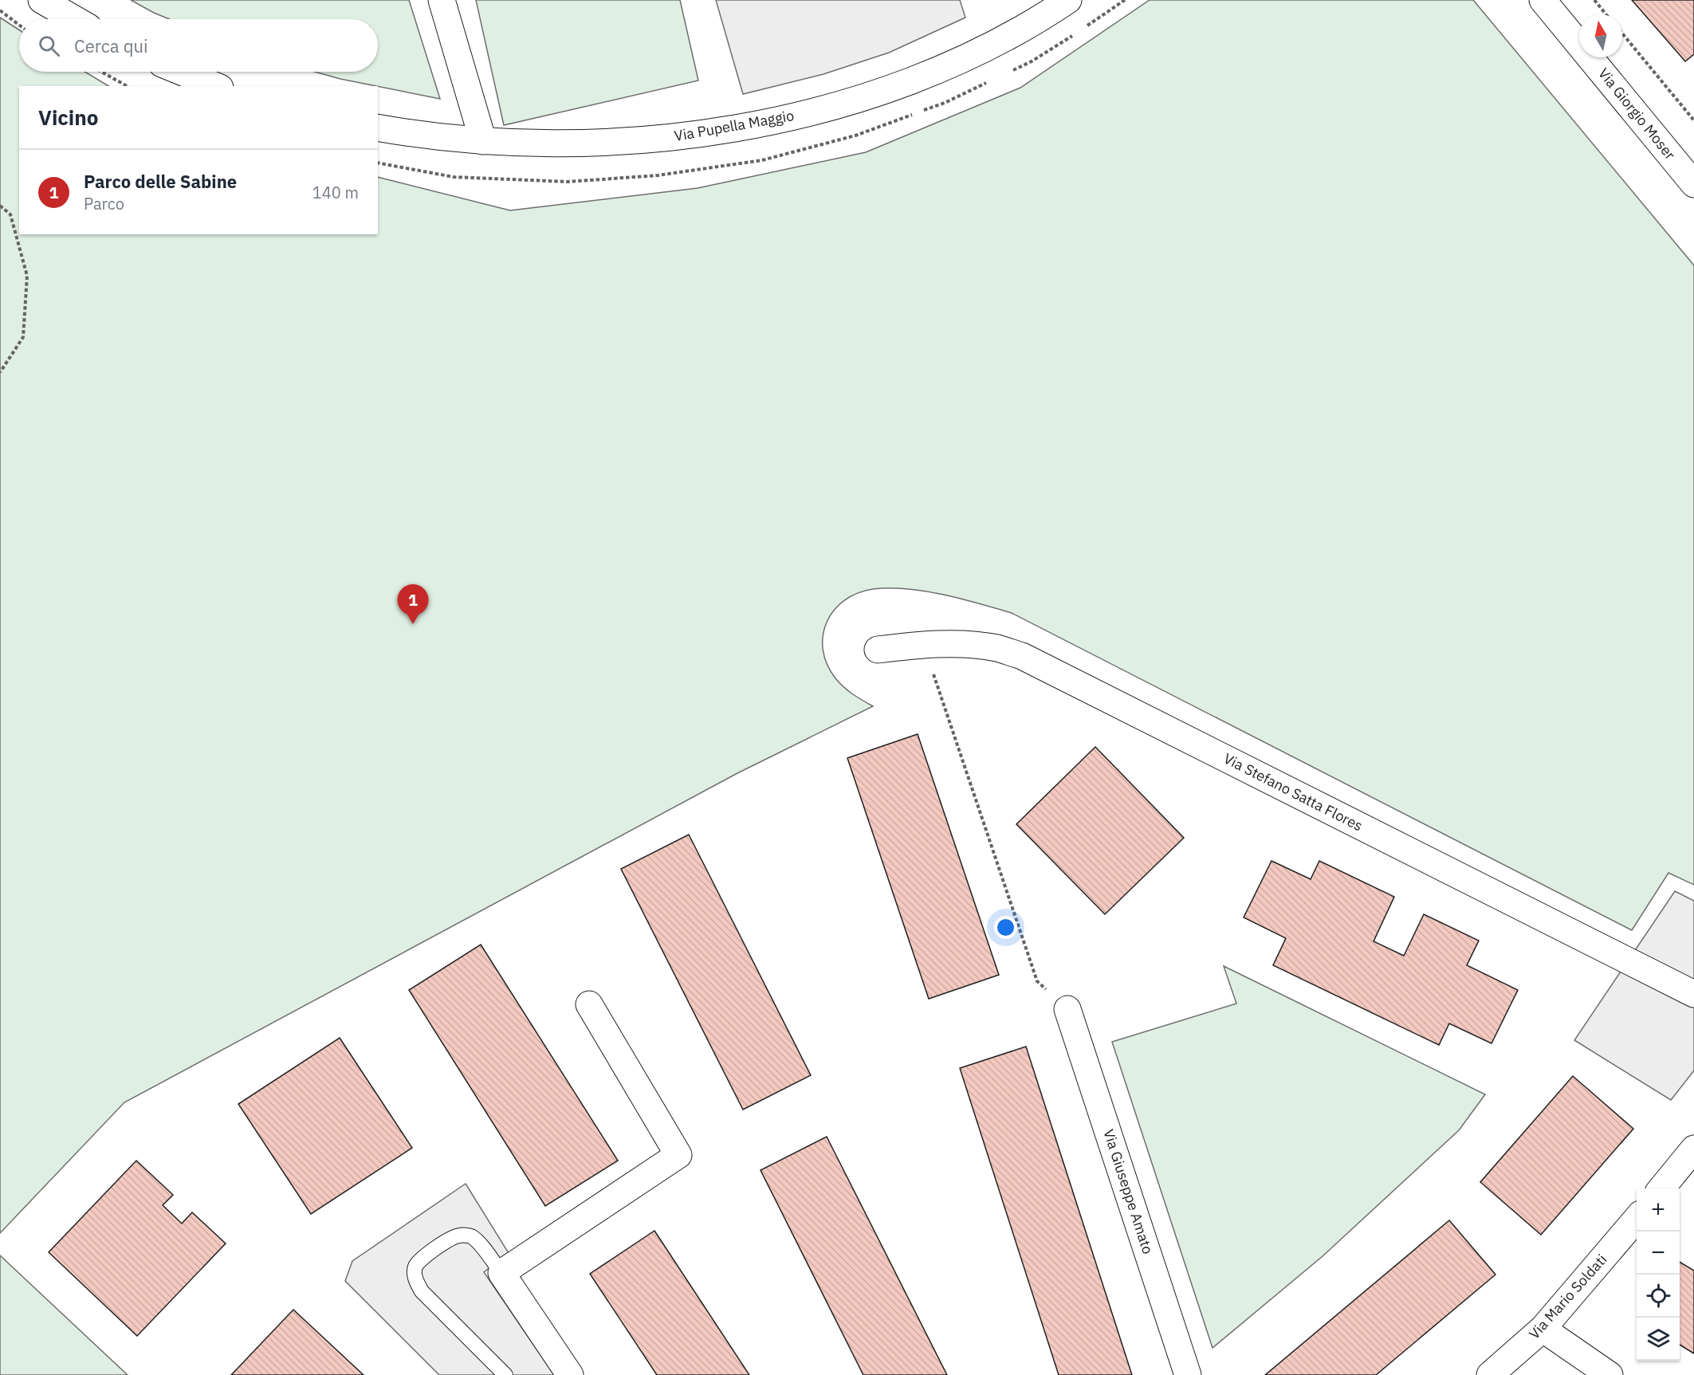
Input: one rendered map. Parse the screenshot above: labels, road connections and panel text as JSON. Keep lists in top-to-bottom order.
{
  "streets": {
    "street": [
      "Via Giorgio Moser",
      "Via Pupella Maggio",
      "Via Stefano Satta Flores",
      "Via Giuseppe Amato",
      "Via Mario Soldati"
    ]
  },
  "north": "top",
  "page": {
    "search": "Cerca qui",
    "heading": "Vicino",
    "list": [
      {
        "mark": "1",
        "name": "Parco delle Sabine",
        "note": "Parco",
        "value": "140 m"
      }
    ],
    "pins": "1",
    "map_buttons": ["+", "−"]
  }
}
